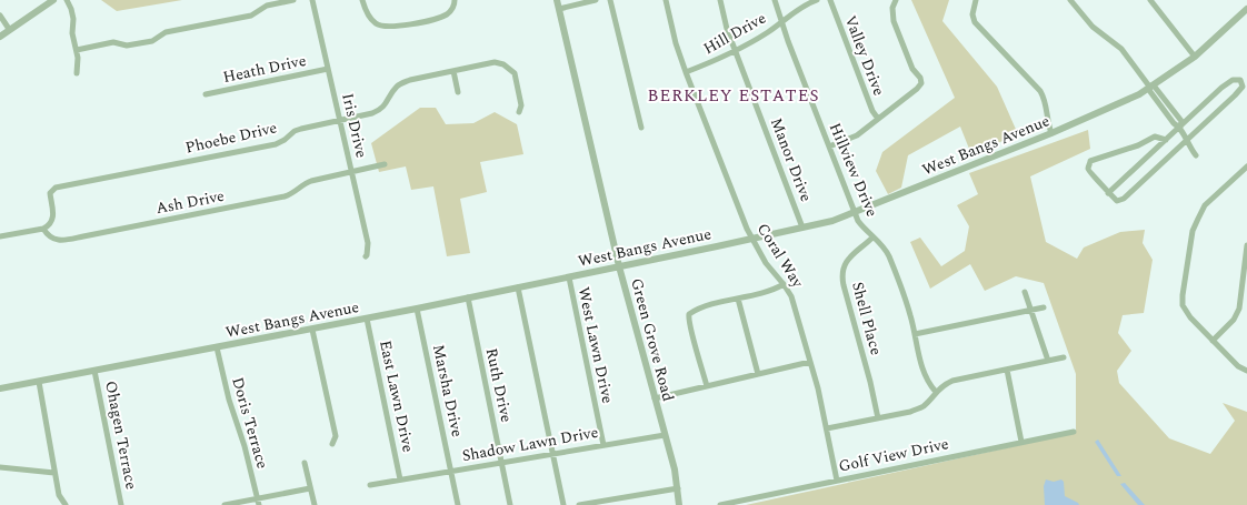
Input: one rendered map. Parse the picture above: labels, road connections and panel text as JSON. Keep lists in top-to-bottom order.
{
  "streets": {
    "street": [
      "Hill Drive",
      "Valley Drive",
      "Heath Drive",
      "Iris Drive",
      "Phoebe Drive",
      "West Bangs Avenue",
      "Manor Drive",
      "Hillview Drive",
      "Ash Drive",
      "Coral Way",
      "Shell Place",
      "Green Grove Road",
      "West Lawn Drive",
      "Ruth Drive",
      "Marsha Drive",
      "East Lawn Drive",
      "Doris Terrace",
      "Ohagen Terrace",
      "Shadow Lawn Drive",
      "Golf View Drive"
    ]
  },
  "crossings": [
    ["Hill Drive", "Manor Drive"],
    ["Hill Drive", "Hillview Drive"],
    ["Hill Drive", "Coral Way"],
    ["Heath Drive", "Iris Drive"],
    ["Iris Drive", "Phoebe Drive"],
    ["Iris Drive", "Ash Drive"],
    ["Phoebe Drive", "Ash Drive"],
    ["West Bangs Avenue", "Manor Drive"],
    ["West Bangs Avenue", "Hillview Drive"],
    ["West Bangs Avenue", "Coral Way"],
    ["West Bangs Avenue", "Green Grove Road"],
    ["West Bangs Avenue", "West Lawn Drive"],
    ["West Bangs Avenue", "Ruth Drive"],
    ["West Bangs Avenue", "Marsha Drive"],
    ["West Bangs Avenue", "East Lawn Drive"],
    ["West Bangs Avenue", "Doris Terrace"],
    ["West Bangs Avenue", "Ohagen Terrace"],
    ["Hillview Drive", "Shell Place"],
    ["Coral Way", "Golf View Drive"],
    ["Green Grove Road", "Shadow Lawn Drive"],
    ["West Lawn Drive", "Shadow Lawn Drive"],
    ["Ruth Drive", "Shadow Lawn Drive"],
    ["Marsha Drive", "Shadow Lawn Drive"],
    ["East Lawn Drive", "Shadow Lawn Drive"]
  ],
  "districts": ["BERKLEY ESTATES"]
}
